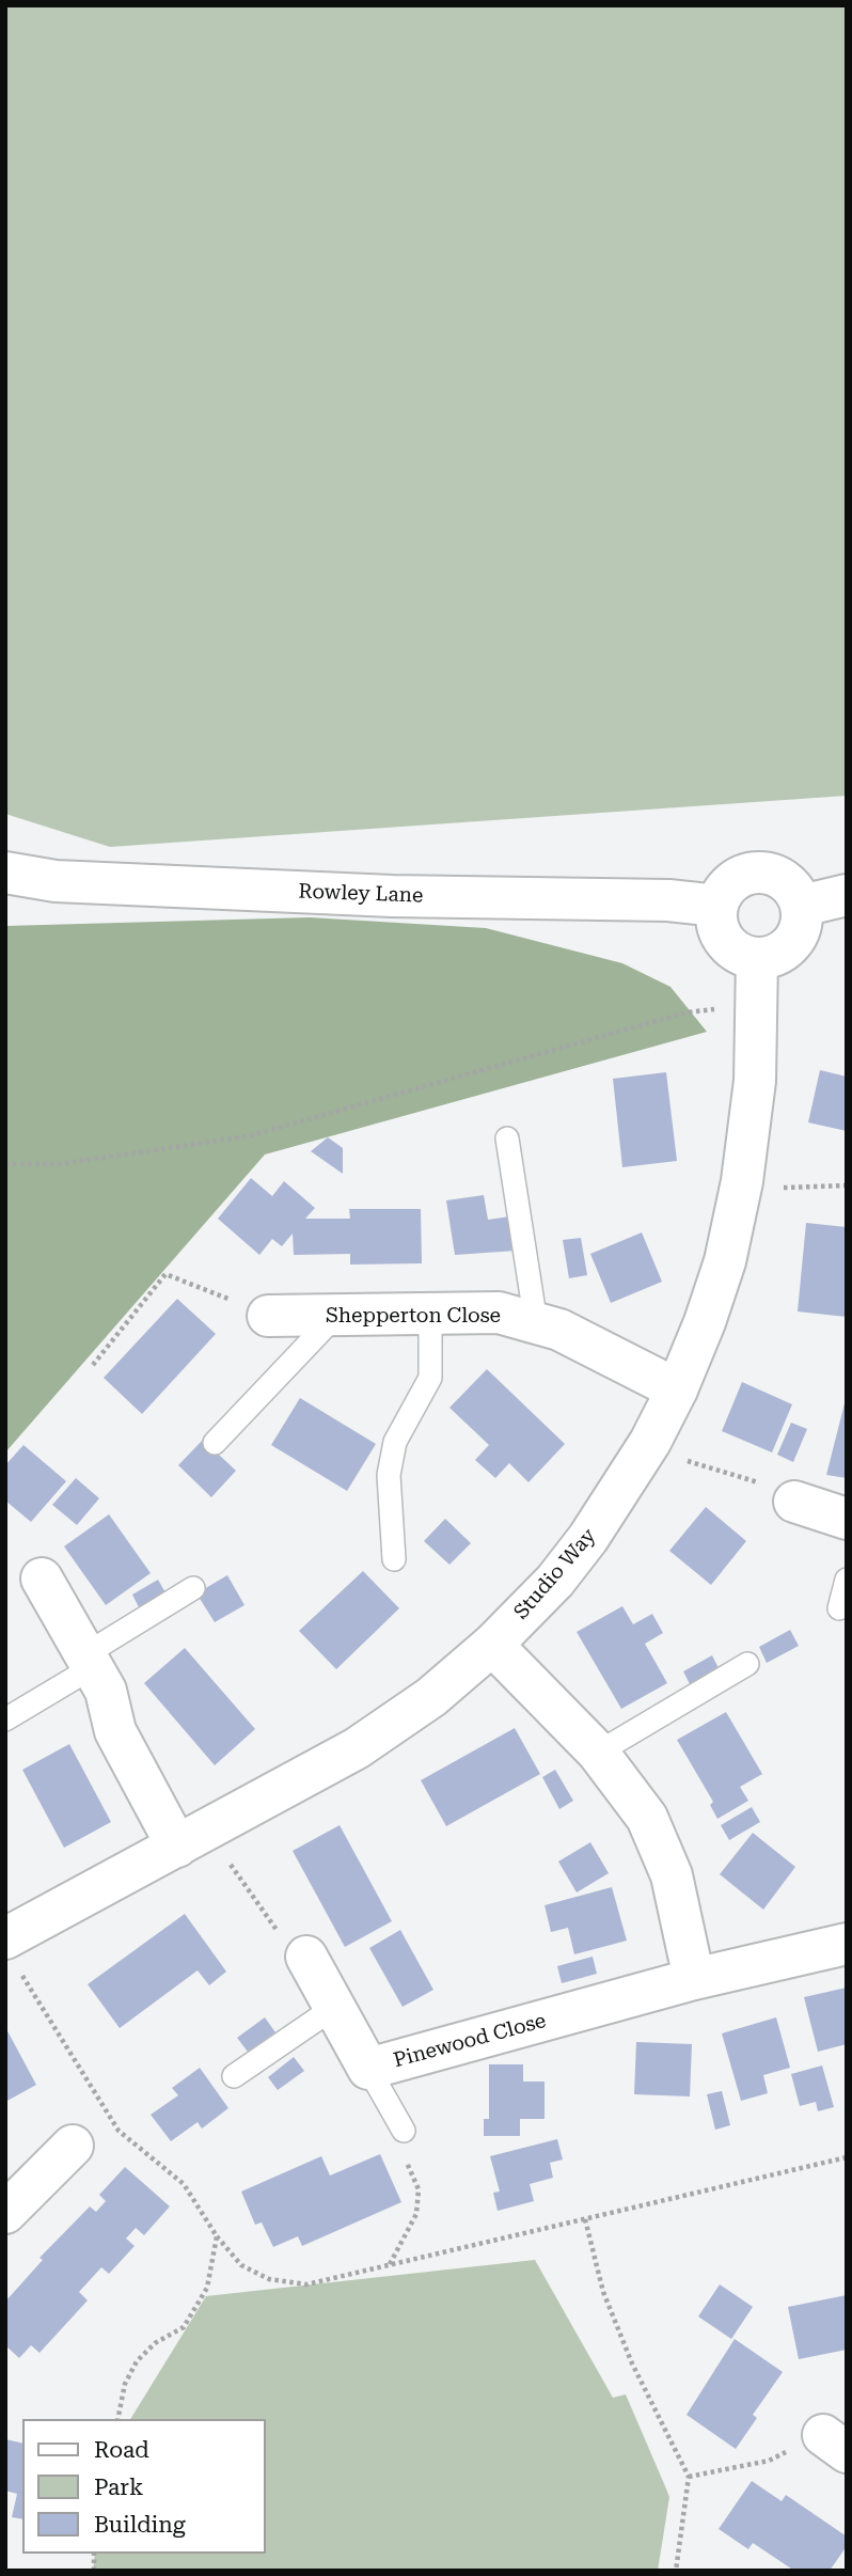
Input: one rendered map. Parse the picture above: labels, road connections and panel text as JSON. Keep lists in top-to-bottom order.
{
  "streets": {
    "street": [
      "Rowley Lane",
      "Shepperton Close",
      "Studio Way",
      "Pinewood Close"
    ]
  },
  "crossings": [
    ["Rowley Lane", "Studio Way"],
    ["Shepperton Close", "Studio Way"]
  ],
  "legend": ["Road", "Park", "Building"]
}
